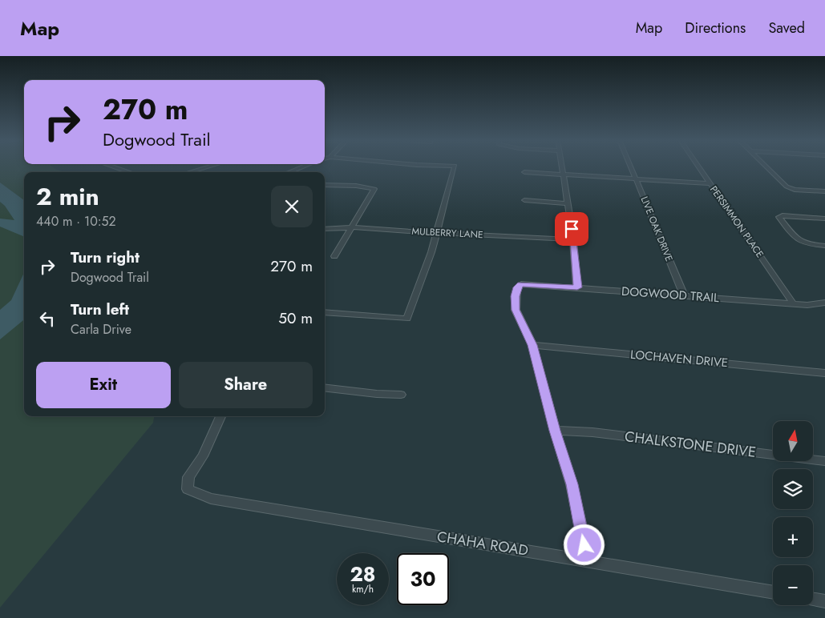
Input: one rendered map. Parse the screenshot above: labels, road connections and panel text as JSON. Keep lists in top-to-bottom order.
{
  "streets": {
    "street": [
      "PERSIMMON PLACE",
      "LIVE OAK DRIVE",
      "MULBERRY LANE",
      "DOGWOOD TRAIL",
      "LOCHAVEN DRIVE",
      "CHALKSTONE DRIVE",
      "CHAHA ROAD"
    ]
  },
  "crossings": [
    ["PERSIMMON PLACE", "DOGWOOD TRAIL"],
    ["LIVE OAK DRIVE", "DOGWOOD TRAIL"],
    ["DOGWOOD TRAIL", "LOCHAVEN DRIVE"]
  ],
  "north": "top",
  "page": {
    "header": "Map",
    "nav": ["Map", "Directions", "Saved"],
    "turn": ["270 m", "Dogwood Trail"],
    "heading": ["2 min", "440 m · 10:52"],
    "list": [
      {
        "name": "Turn right",
        "note": "Dogwood Trail",
        "value": "270 m"
      },
      {
        "name": "Turn left",
        "note": "Carla Drive",
        "value": "50 m"
      }
    ],
    "buttons": ["Exit", "Share"],
    "map_buttons": ["+", "−"],
    "speed": "28 km/h",
    "limit": "30"
  }
}
